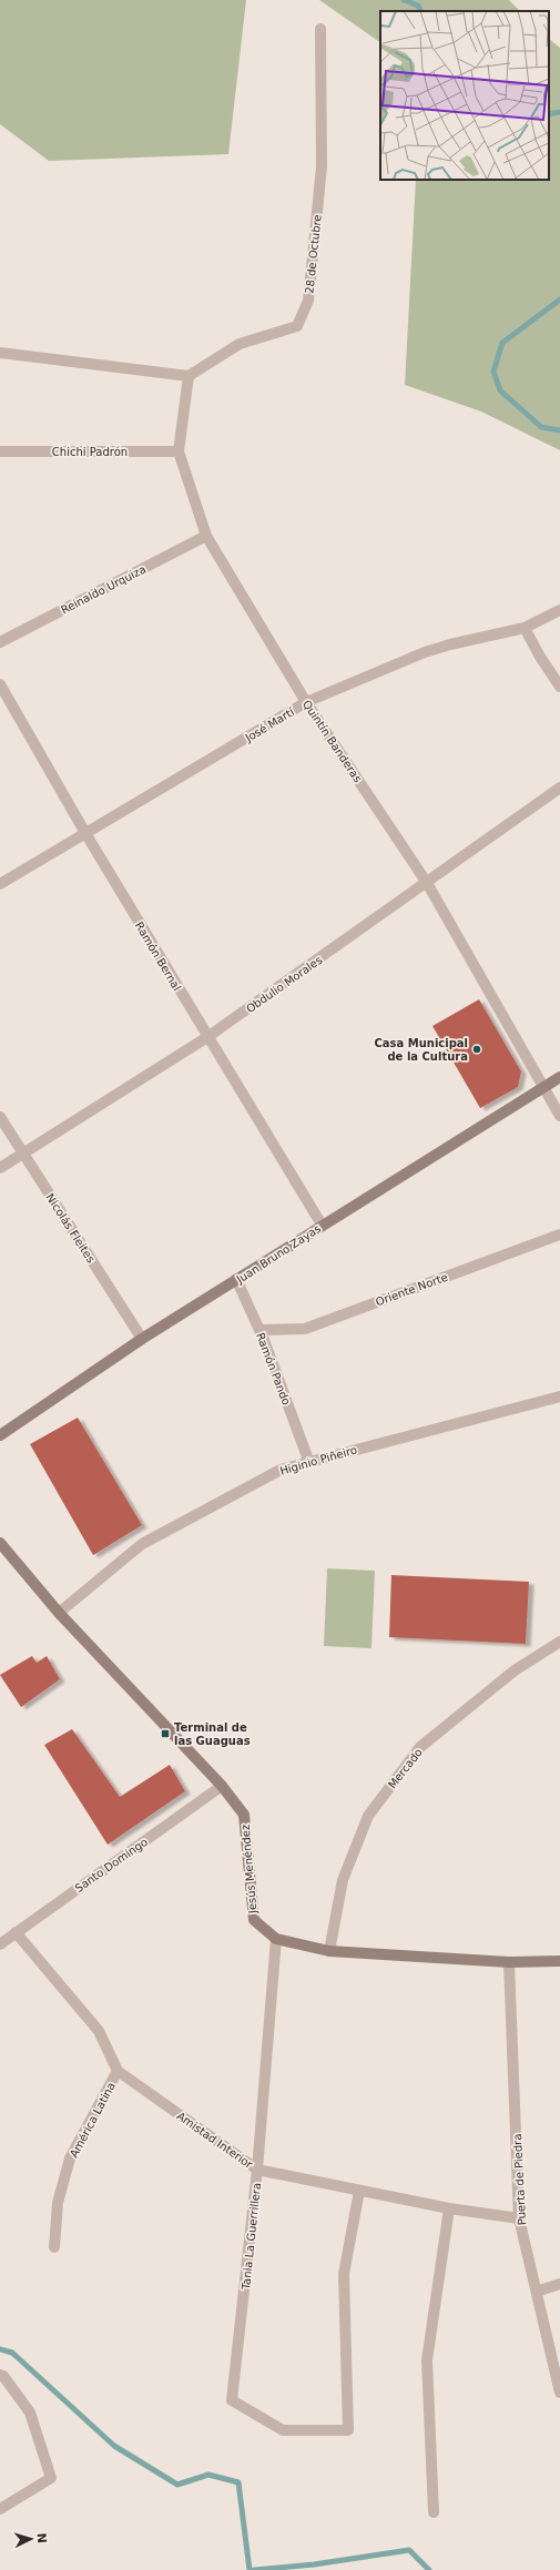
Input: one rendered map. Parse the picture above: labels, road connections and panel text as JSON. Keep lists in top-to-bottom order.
{
  "streets": {
    "street": [
      "28 de Octubre",
      "Chichi Padrón",
      "Reinaldo Urquiza",
      "José Martí",
      "Quintín Banderas",
      "Ramón Bernal",
      "Obdulio Morales",
      "Nicolás Fleites",
      "Juan Bruno Zayas",
      "Oriente Norte",
      "Ramón Pando",
      "Higinio Piñeiro",
      "Mercado",
      "Santo Domingo",
      "Jesús Menéndez",
      "América Latina",
      "Amistad Interior",
      "Puerta de Piedra",
      "Tania La Guerrillera"
    ]
  },
  "crossings": [
    ["28 de Octubre", "Quintín Banderas"],
    ["Chichi Padrón", "Quintín Banderas"],
    ["Reinaldo Urquiza", "Quintín Banderas"],
    ["José Martí", "Quintín Banderas"],
    ["José Martí", "Ramón Bernal"],
    ["Quintín Banderas", "Obdulio Morales"],
    ["Quintín Banderas", "Juan Bruno Zayas"],
    ["Ramón Bernal", "Obdulio Morales"],
    ["Ramón Bernal", "Juan Bruno Zayas"],
    ["Obdulio Morales", "Nicolás Fleites"],
    ["Nicolás Fleites", "Juan Bruno Zayas"],
    ["Juan Bruno Zayas", "Ramón Pando"],
    ["Oriente Norte", "Ramón Pando"],
    ["Ramón Pando", "Higinio Piñeiro"],
    ["Higinio Piñeiro", "Jesús Menéndez"],
    ["Mercado", "Jesús Menéndez"],
    ["Santo Domingo", "Jesús Menéndez"],
    ["Santo Domingo", "Amistad Interior"],
    ["Jesús Menéndez", "Puerta de Piedra"],
    ["Jesús Menéndez", "Tania La Guerrillera"],
    ["América Latina", "Amistad Interior"],
    ["Amistad Interior", "Puerta de Piedra"],
    ["Amistad Interior", "Tania La Guerrillera"]
  ],
  "places": {
    "other": ["Casa Municipal de la Cultura"],
    "transit": ["Terminal de las Guaguas"]
  },
  "north": "right"
}
